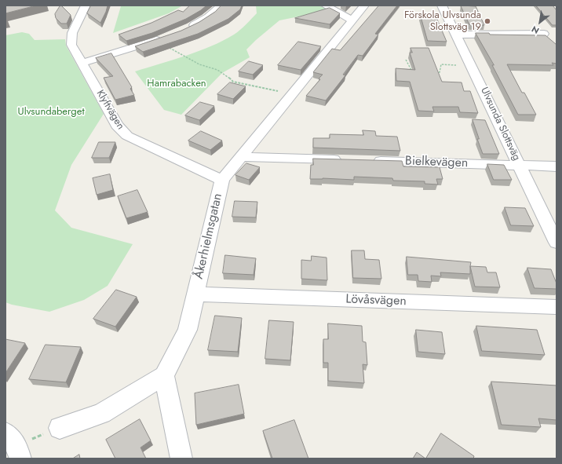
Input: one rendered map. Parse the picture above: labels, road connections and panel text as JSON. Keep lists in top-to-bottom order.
{
  "streets": {
    "street": [
      "Klyftvägen",
      "Ulvsunda Slottsväg",
      "Bielkevägen",
      "Åkerhielmsgatan",
      "Lövåsvägen"
    ]
  },
  "crossings": [
    ["Klyftvägen", "Åkerhielmsgatan"],
    ["Ulvsunda Slottsväg", "Bielkevägen"],
    ["Åkerhielmsgatan", "Lövåsvägen"]
  ],
  "parks": ["Hamrabacken", "Ulvsundaberget"],
  "places": ["Förskola Ulvsunda Slottsväg 19"],
  "north": "bottom left"
}
